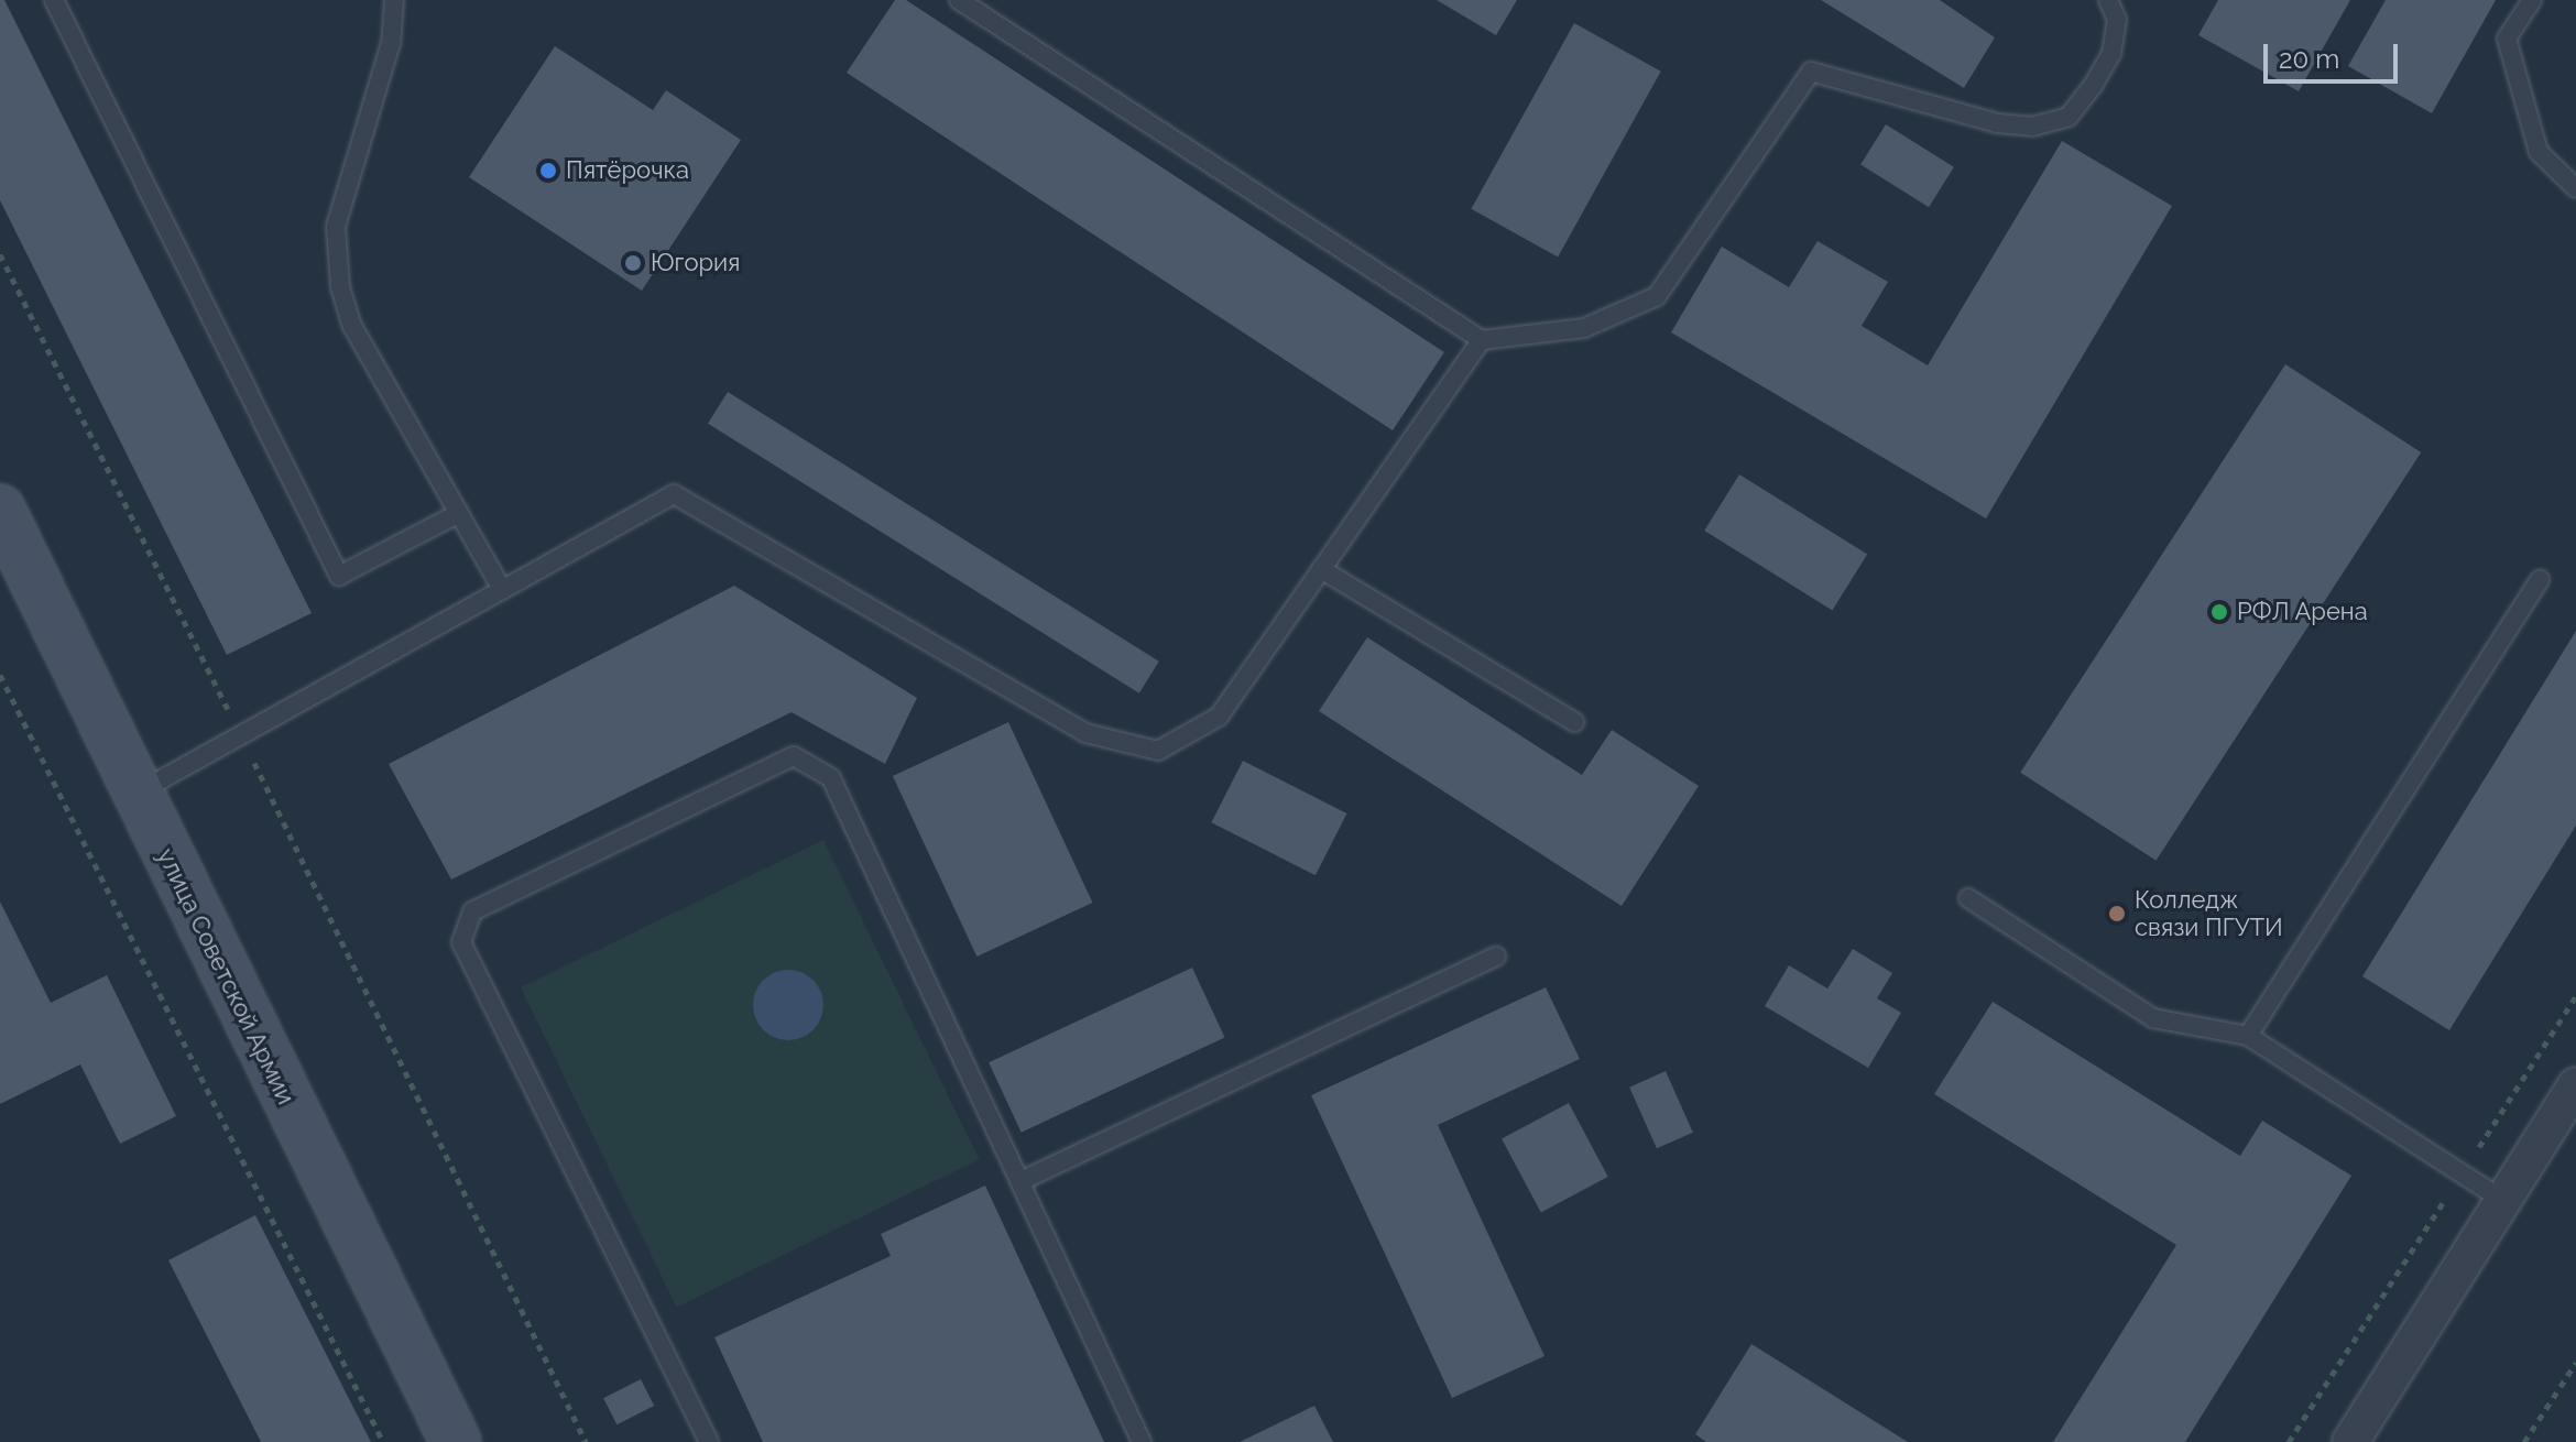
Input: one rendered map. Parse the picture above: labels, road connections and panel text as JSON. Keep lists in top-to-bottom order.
{
  "streets": {
    "main road": ["улица Советской Армии"]
  },
  "places": [
    "Пятёрочка",
    "Югория",
    "РФЛ Арена",
    "Колледж связи ПГУТИ"
  ],
  "scale_bar": "20 m"
}
